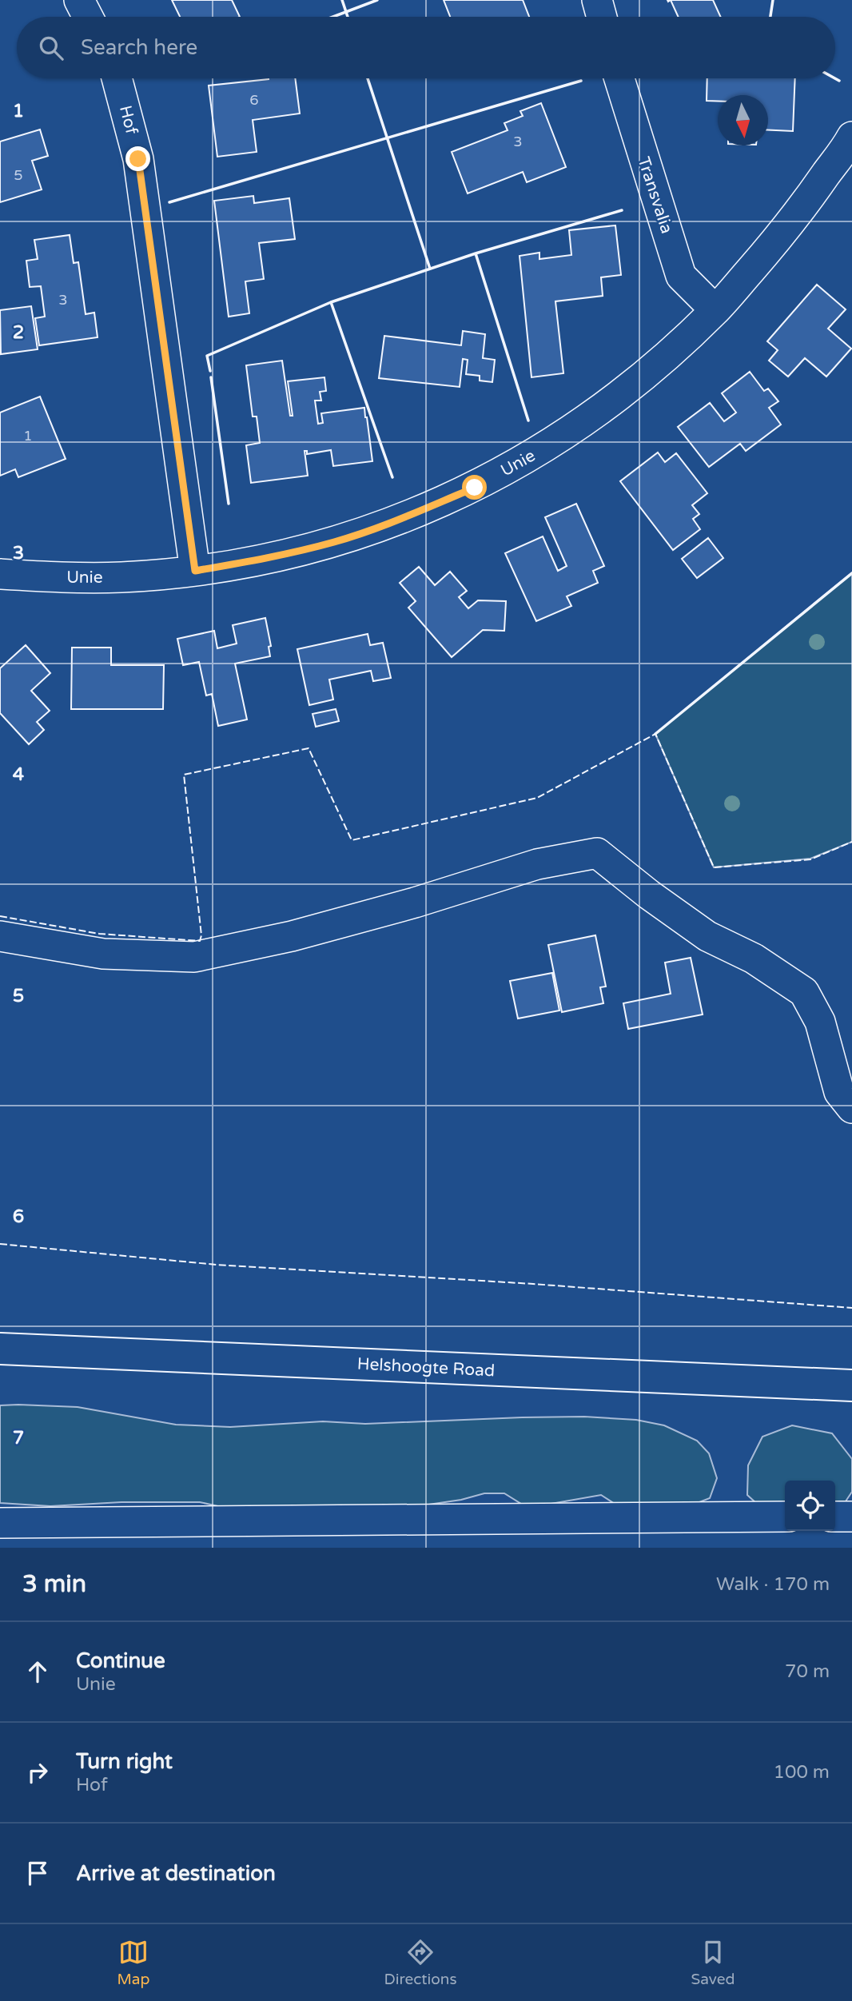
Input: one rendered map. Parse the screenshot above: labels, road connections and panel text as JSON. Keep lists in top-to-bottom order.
{
  "streets": {
    "main road": ["Helshoogte Road"],
    "street": ["Hof", "Transvalia", "Unie"]
  },
  "crossings": [
    ["Hof", "Unie"],
    ["Transvalia", "Unie"]
  ],
  "house_numbers": [
    "6",
    "3",
    "5",
    "3",
    "1"
  ],
  "north": "bottom",
  "page": {
    "search": "Search here",
    "heading": ["3 min", "Walk · 170 m"],
    "list": [
      ["Continue", "Unie", "70 m"],
      ["Turn right", "Hof", "100 m"],
      "Arrive at destination"
    ],
    "nav": ["Map", "Directions", "Saved"]
  },
  "grid": {
    "rows": [
      "1",
      "2",
      "3",
      "4",
      "5",
      "6",
      "7"
    ]
  }
}
